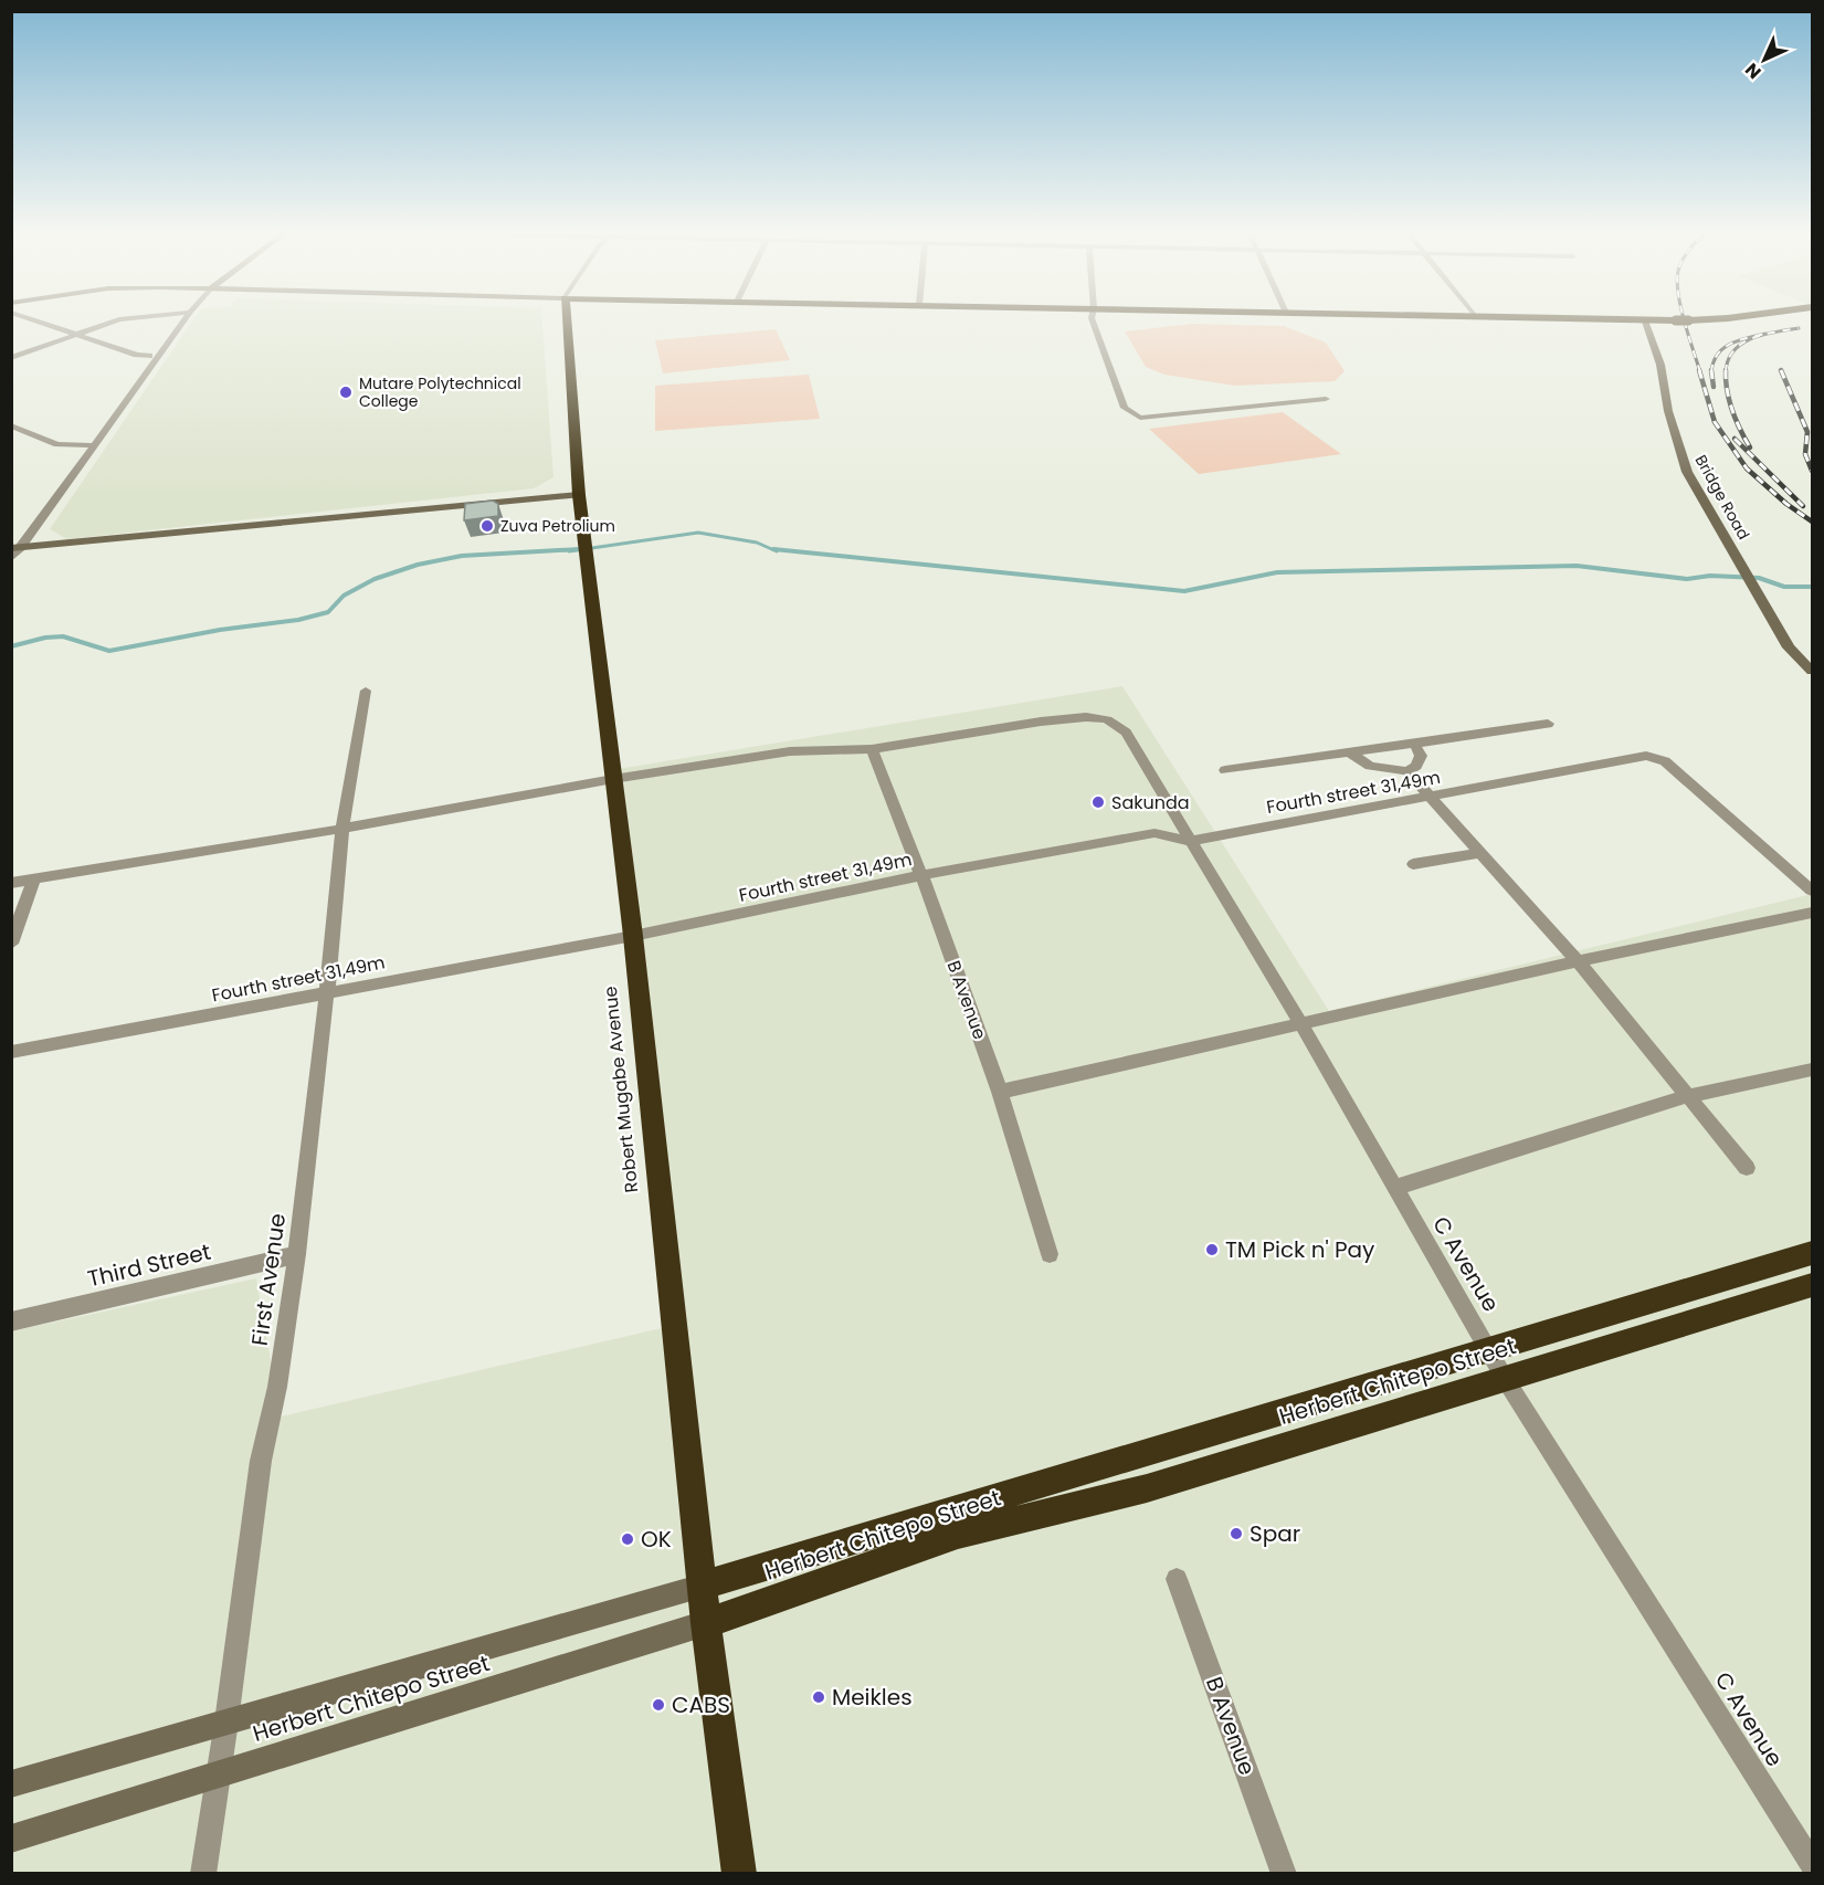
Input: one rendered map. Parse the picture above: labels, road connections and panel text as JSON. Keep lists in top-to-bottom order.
{
  "streets": {
    "highway": ["Robert Mugabe Avenue", "Herbert Chitepo Street"],
    "street": [
      "Bridge Road",
      "Fourth street 31,49m",
      "B Avenue",
      "C Avenue",
      "Third Street",
      "First Avenue"
    ]
  },
  "crossings": [
    ["Fourth street 31,49m", "B Avenue"],
    ["Fourth street 31,49m", "Robert Mugabe Avenue"],
    ["Fourth street 31,49m", "C Avenue"],
    ["Fourth street 31,49m", "First Avenue"],
    ["B Avenue", "C Avenue"],
    ["Robert Mugabe Avenue", "Herbert Chitepo Street"],
    ["C Avenue", "Herbert Chitepo Street"],
    ["Third Street", "First Avenue"],
    ["First Avenue", "Herbert Chitepo Street"]
  ],
  "places": [
    "Mutare Polytechnical College",
    "Zuva Petrolium",
    "Sakunda",
    "TM Pick n' Pay",
    "Spar",
    "OK",
    "Meikles",
    "CABS"
  ],
  "north": "bottom left"
}
